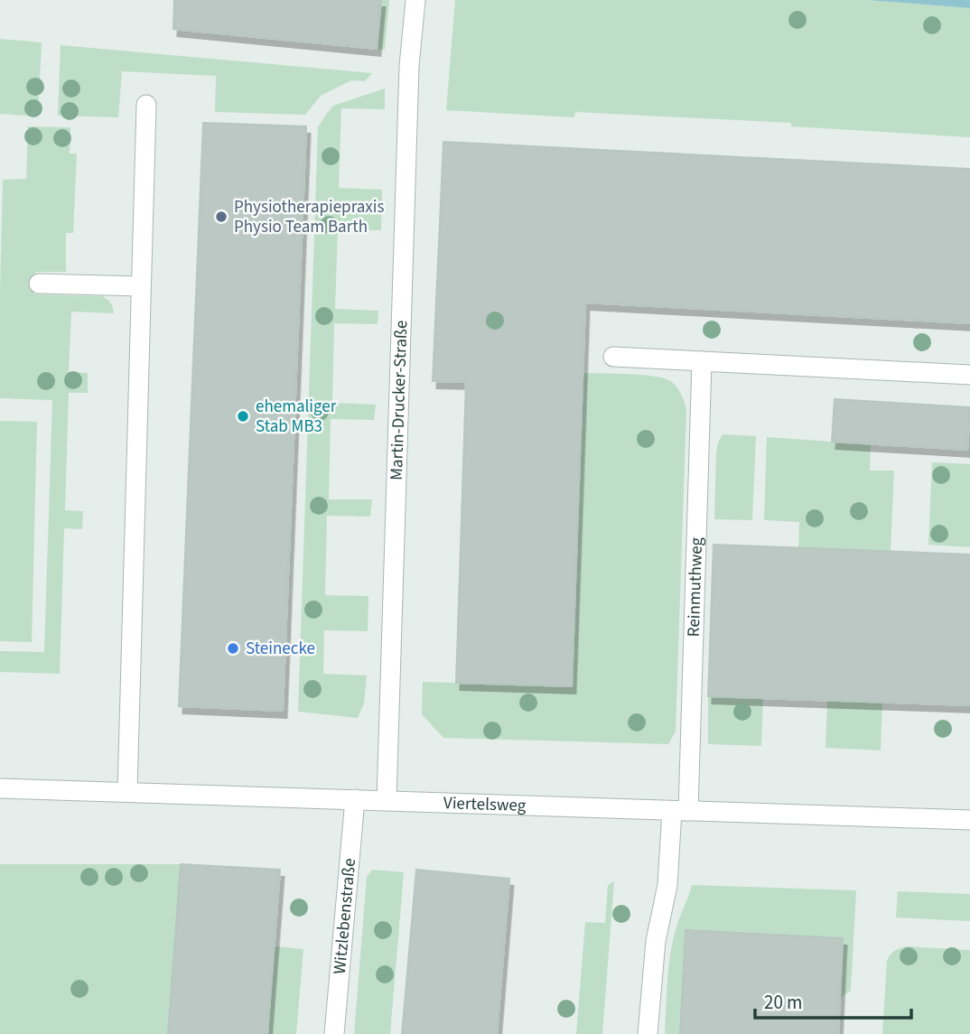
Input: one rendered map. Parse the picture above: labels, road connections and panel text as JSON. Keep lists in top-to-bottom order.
{
  "streets": {
    "street": [
      "Martin-Drucker-Straße",
      "Reinmuthweg",
      "Viertelsweg",
      "Witzlebenstraße"
    ]
  },
  "crossings": [
    ["Martin-Drucker-Straße", "Viertelsweg"],
    ["Reinmuthweg", "Viertelsweg"],
    ["Viertelsweg", "Witzlebenstraße"]
  ],
  "places": ["Physiotherapiepraxis Physio Team Barth", "ehemaliger Stab MB3", "Steinecke"],
  "scale_bar": "20 m"
}
